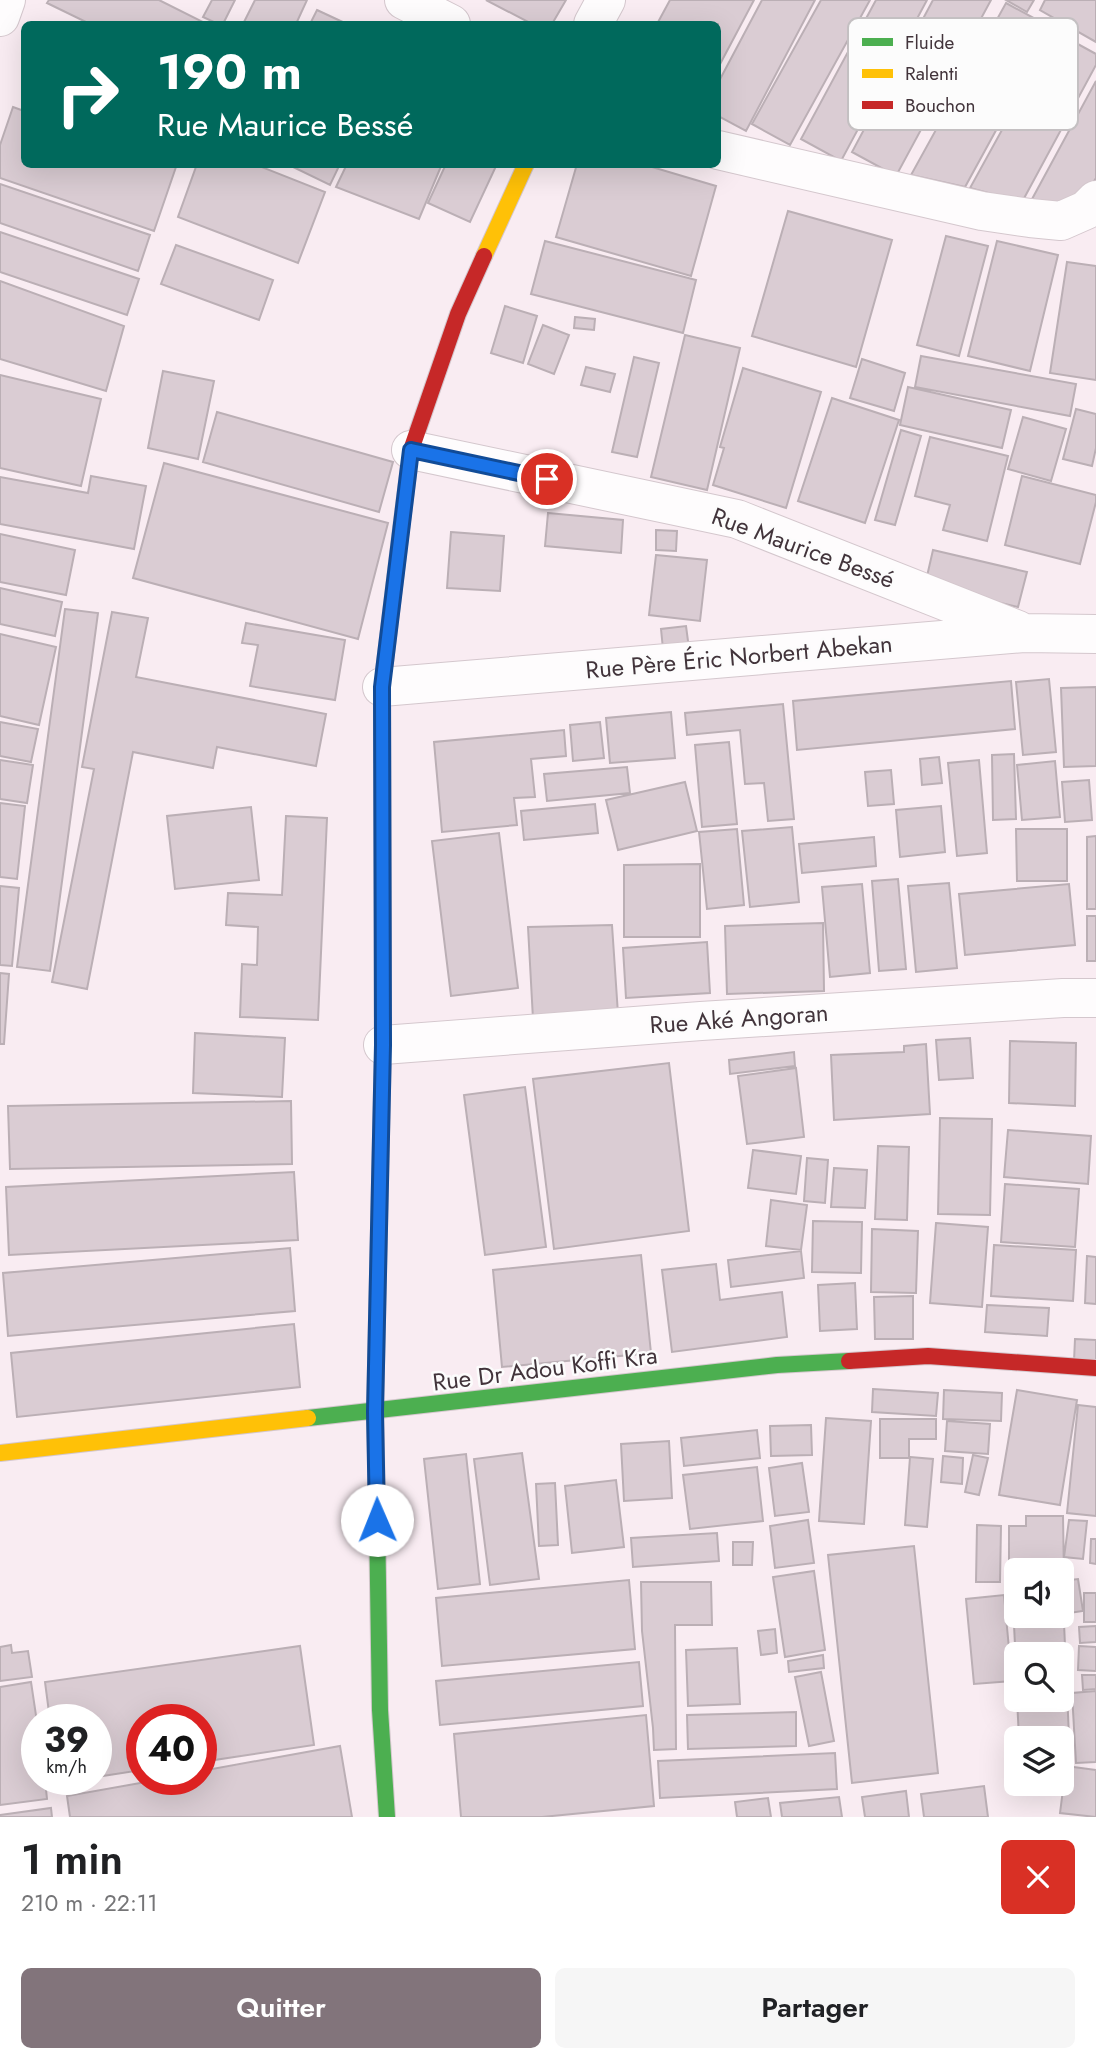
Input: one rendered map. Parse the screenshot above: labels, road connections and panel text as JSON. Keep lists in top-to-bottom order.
{
  "streets": {
    "street": [
      "Rue Maurice Bessé",
      "Rue Père Éric Norbert Abekan",
      "Rue Aké Angoran",
      "Rue Dr Adou Koffi Kra"
    ]
  },
  "crossings": [
    ["Rue Maurice Bessé", "Rue Père Éric Norbert Abekan"]
  ],
  "legend": ["Fluide", "Ralenti", "Bouchon"],
  "page": {
    "turn": ["190 m", "Rue Maurice Bessé"],
    "speed": "39 km/h",
    "limit": "40",
    "heading": ["1 min", "210 m · 22:11"],
    "buttons": ["Quitter", "Partager"]
  }
}
